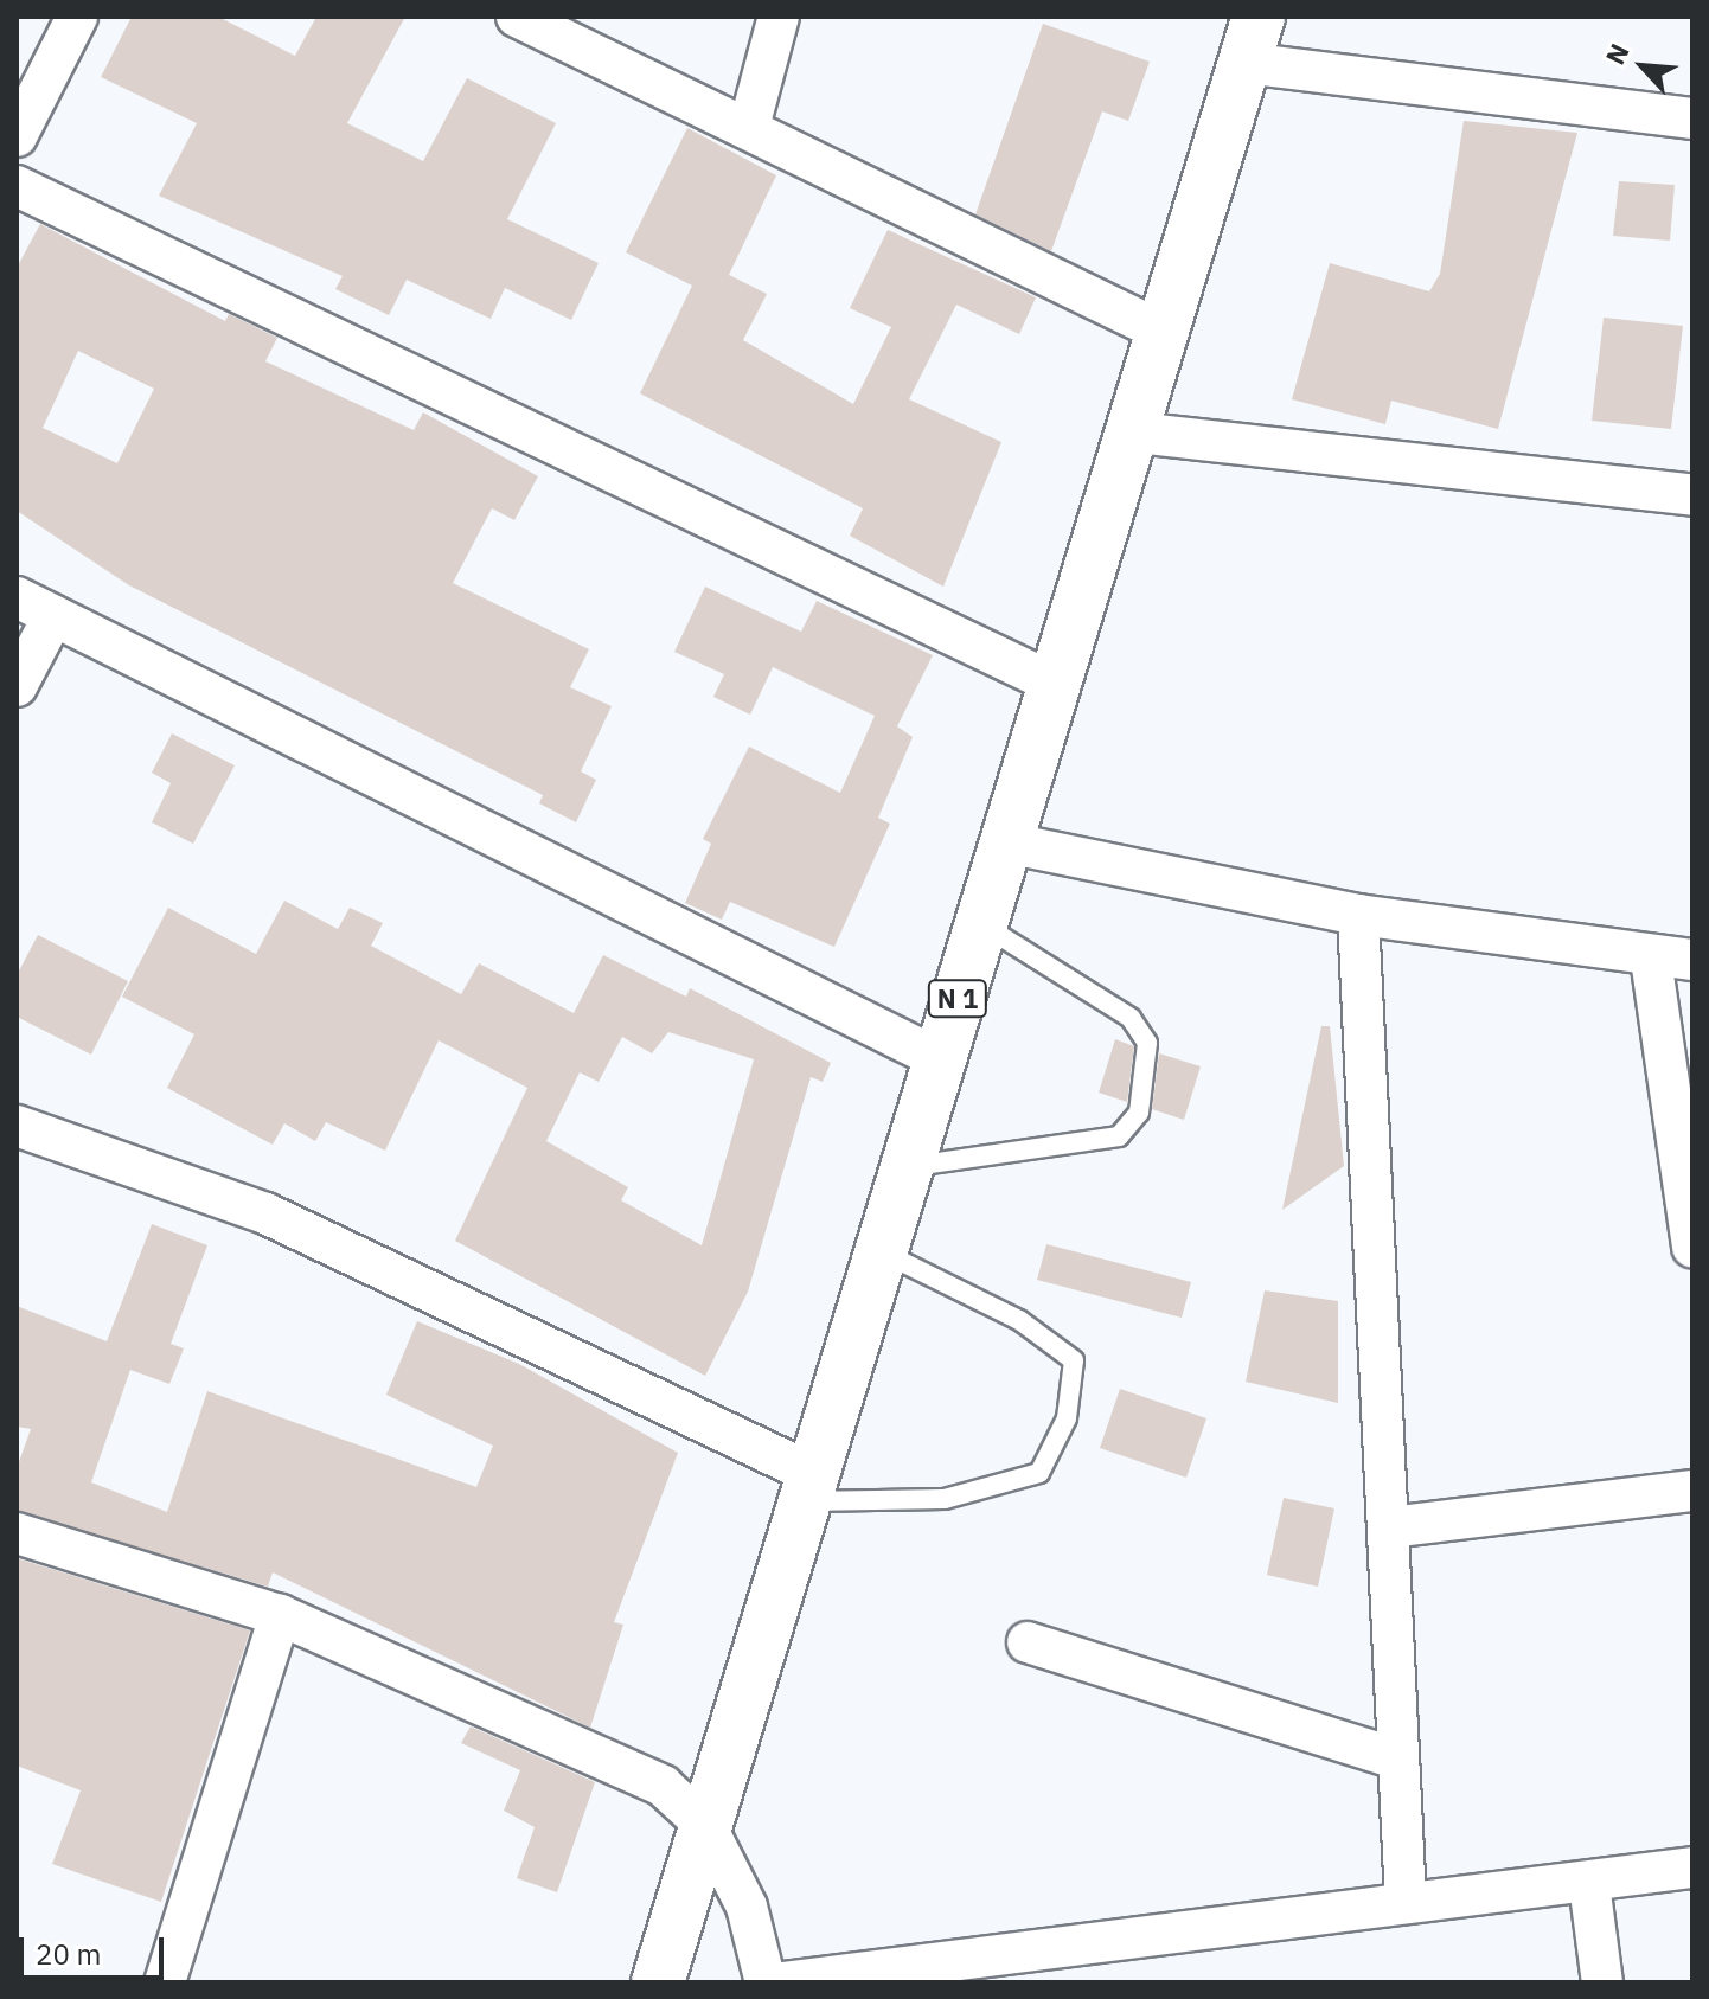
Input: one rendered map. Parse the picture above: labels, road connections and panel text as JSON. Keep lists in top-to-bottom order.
{
  "streets": {
    "highway": ["N 1"]
  },
  "scale_bar": "20 m",
  "north": "top left"
}
